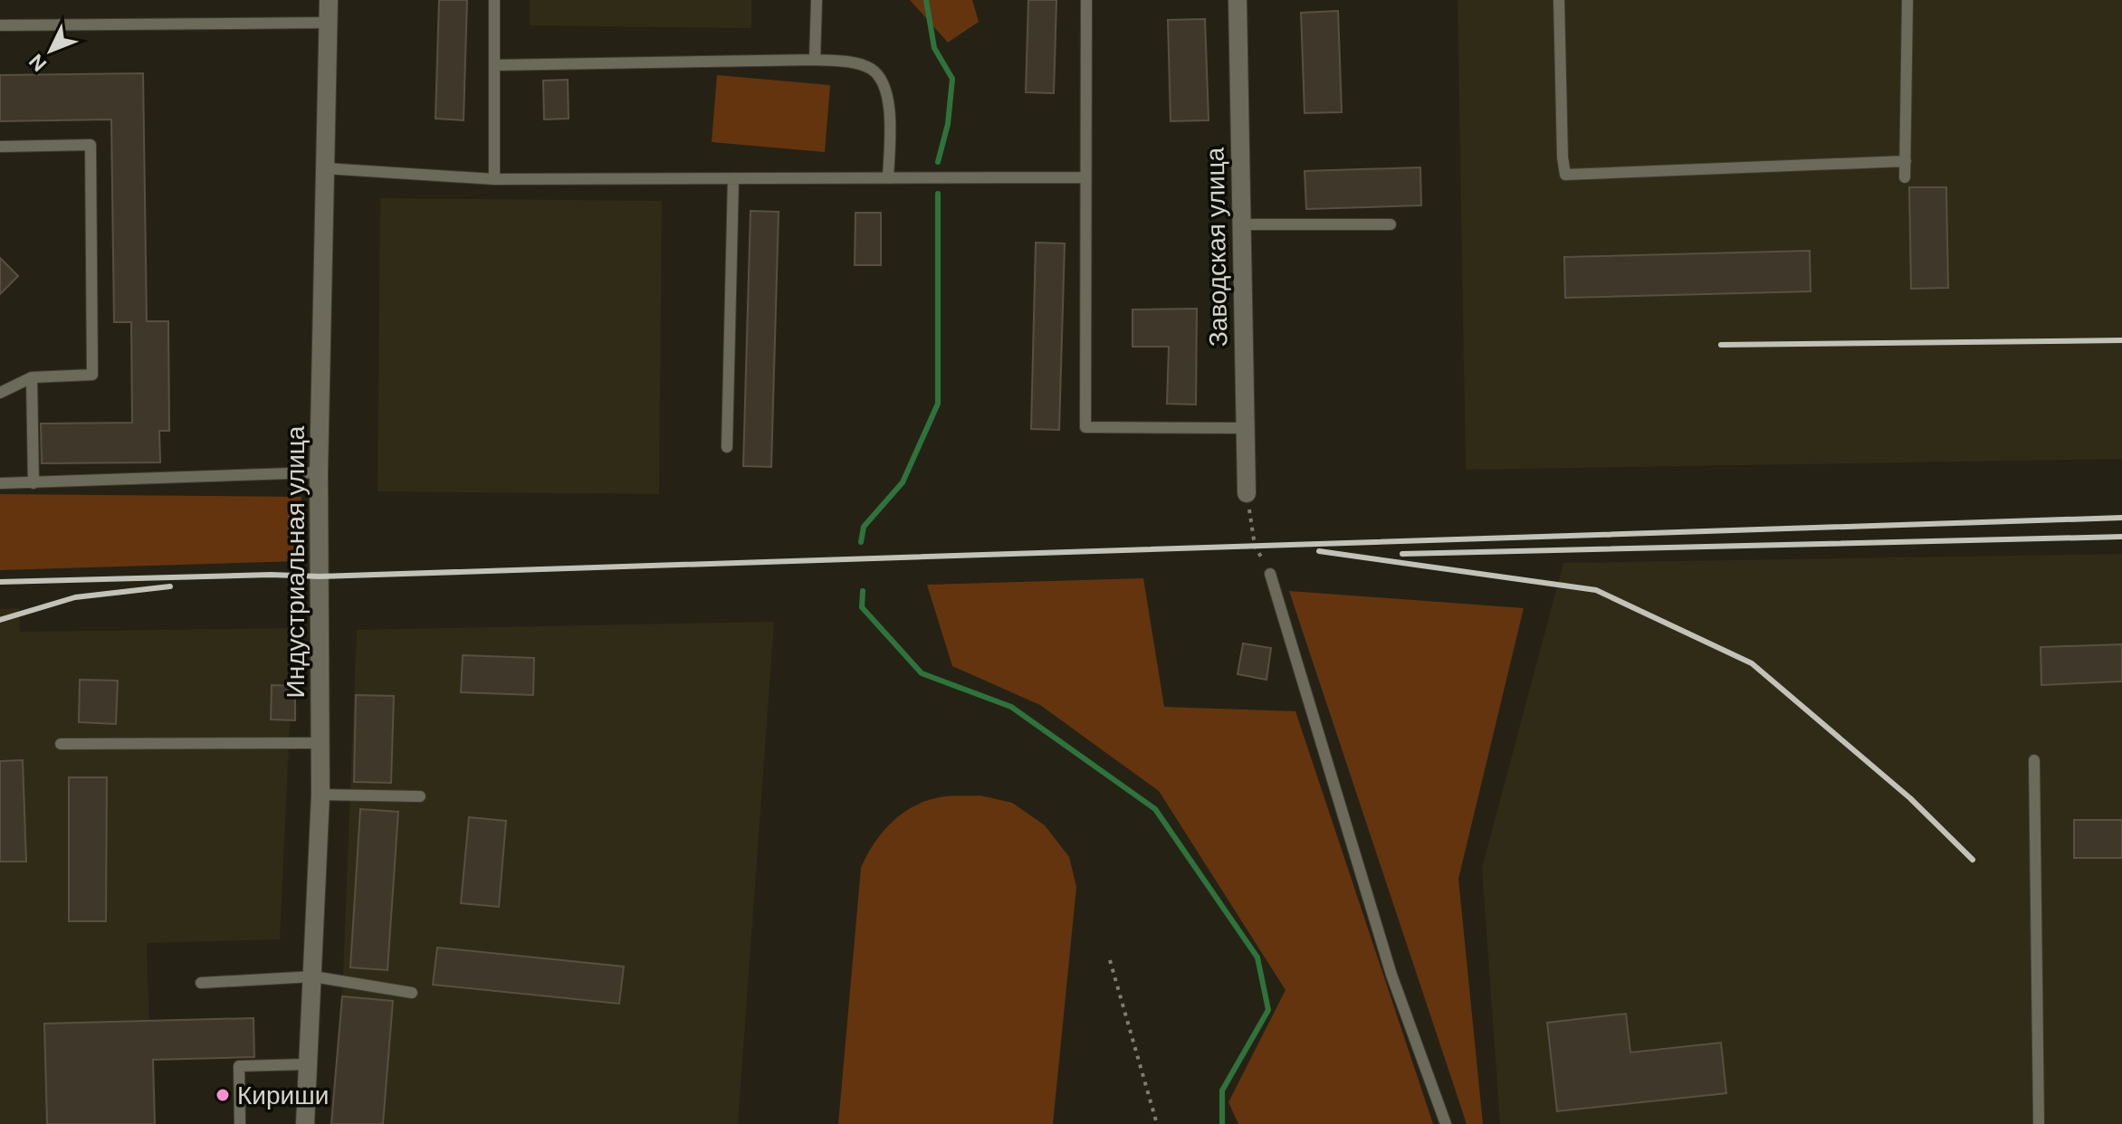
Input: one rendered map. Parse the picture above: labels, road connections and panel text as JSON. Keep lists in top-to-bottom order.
{
  "streets": {
    "main road": ["Заводская улица", "Индустриальная улица"]
  },
  "places": ["Кириши"],
  "north": "bottom left"
}
